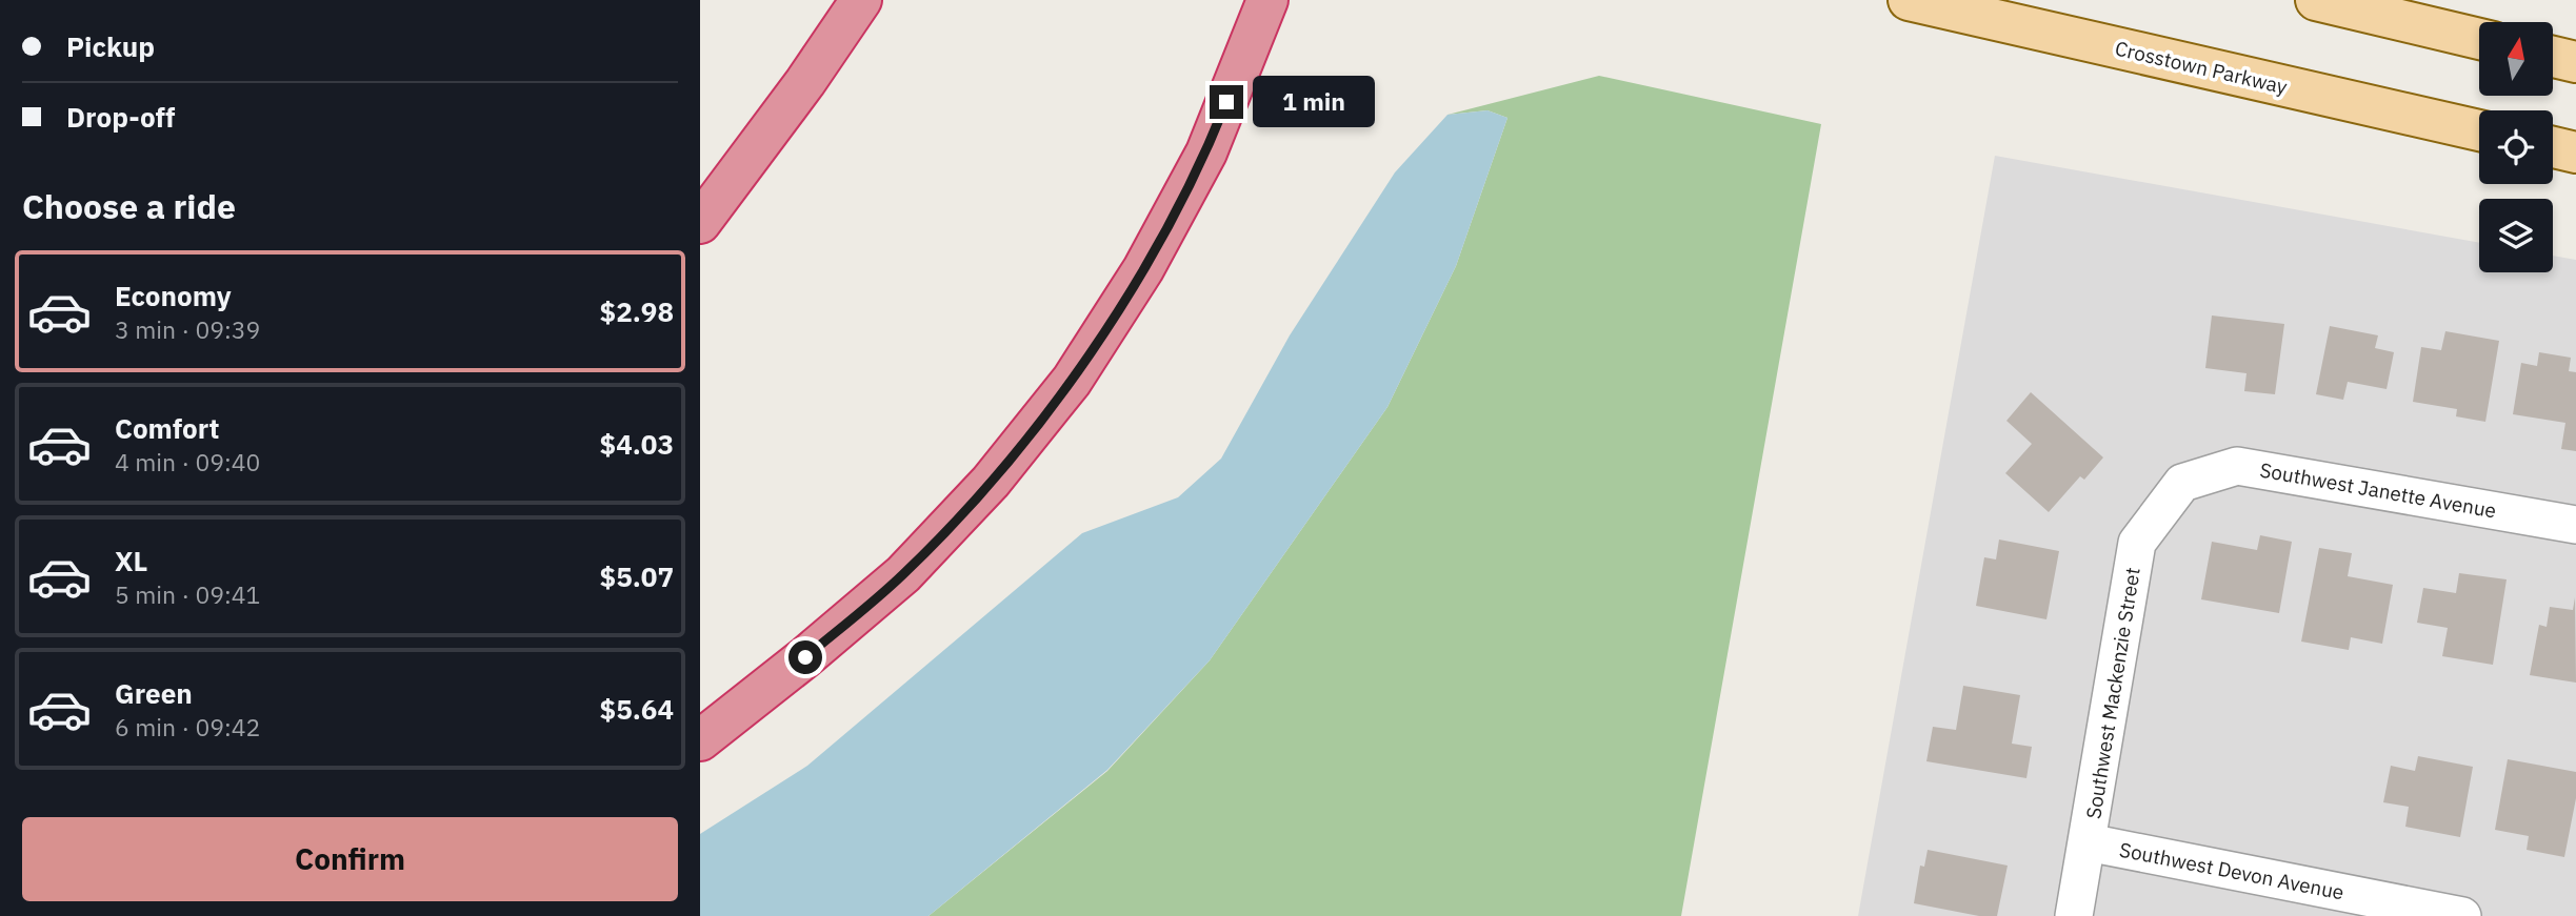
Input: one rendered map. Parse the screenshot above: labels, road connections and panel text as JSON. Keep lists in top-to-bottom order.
{
  "streets": {
    "main road": ["Crosstown Parkway"],
    "street": ["Southwest Janette Avenue", "Southwest Mackenzie Street", "Southwest Devon Avenue"]
  },
  "crossings": [
    ["Southwest Janette Avenue", "Southwest Mackenzie Street"],
    ["Southwest Mackenzie Street", "Southwest Devon Avenue"]
  ],
  "north": "top",
  "page": {
    "banner": ["Pickup", "Drop-off"],
    "bubble": "1 min",
    "heading": "Choose a ride",
    "list": [
      {
        "name": "Economy",
        "note": "3 min · 09:39",
        "value": "$2.98"
      },
      {
        "name": "Comfort",
        "note": "4 min · 09:40",
        "value": "$4.03"
      },
      {
        "name": "XL",
        "note": "5 min · 09:41",
        "value": "$5.07"
      },
      {
        "name": "Green",
        "note": "6 min · 09:42",
        "value": "$5.64"
      }
    ],
    "buttons": "Confirm"
  }
}
